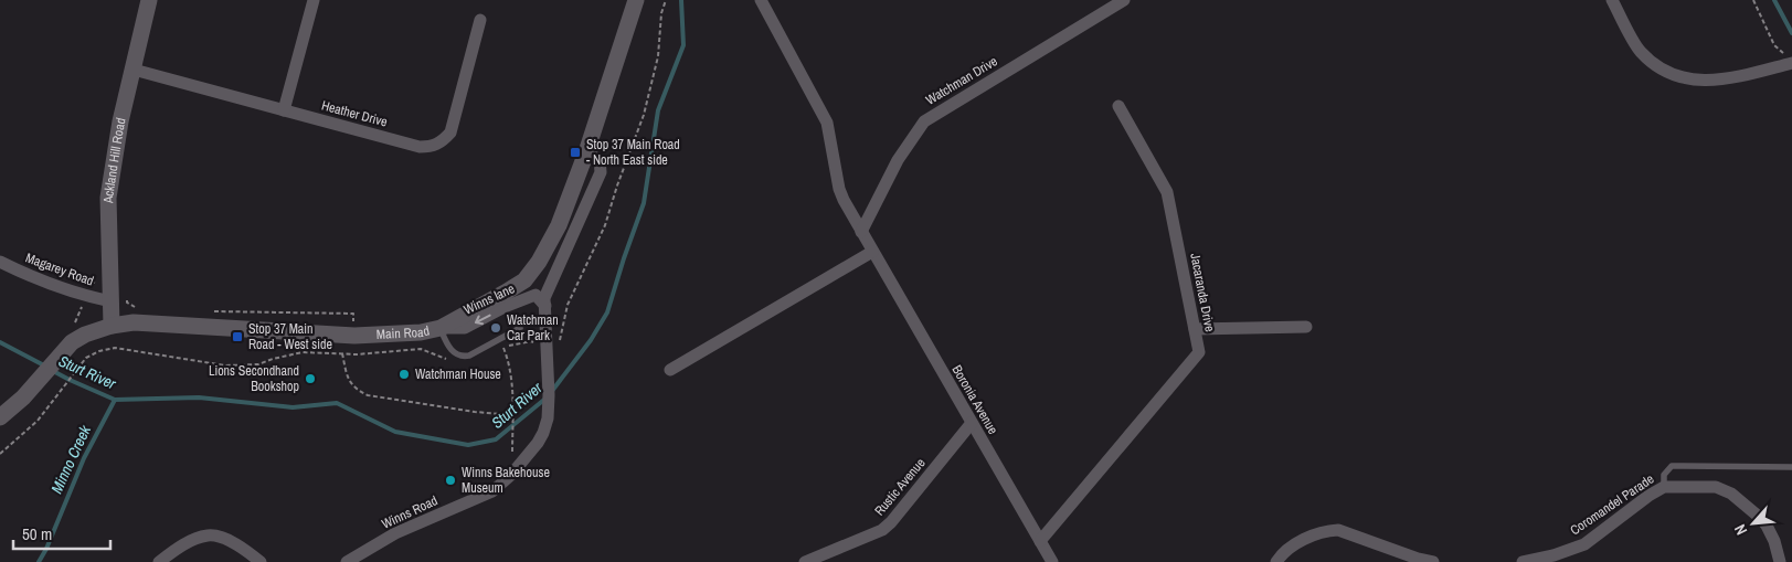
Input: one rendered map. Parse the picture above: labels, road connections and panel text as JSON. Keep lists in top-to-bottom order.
{
  "streets": {
    "main road": ["Ackland Hill Road", "Main Road"],
    "street": [
      "Watchman Drive",
      "Heather Drive",
      "Magarey Road",
      "Jacaranda Drive",
      "Winns lane",
      "Boronia Avenue",
      "Rustic Avenue",
      "Coromandel Parade",
      "Winns Road"
    ]
  },
  "crossings": [
    ["Watchman Drive", "Boronia Avenue"],
    ["Heather Drive", "Ackland Hill Road"],
    ["Ackland Hill Road", "Magarey Road"],
    ["Ackland Hill Road", "Main Road"],
    ["Jacaranda Drive", "Boronia Avenue"],
    ["Winns lane", "Main Road"],
    ["Winns lane", "Winns Road"],
    ["Boronia Avenue", "Rustic Avenue"]
  ],
  "one_way": ["Winns lane"],
  "water": ["Sturt River", "Minno Creek"],
  "places": {
    "transit": ["Stop 37 Main Road - North East side", "Stop 37 Main Road - West side"],
    "other": [
      "Watchman Car Park",
      "Watchman House",
      "Lions Secondhand Bookshop",
      "Winns Bakehouse Museum"
    ]
  },
  "scale_bar": "50 m",
  "north": "bottom left"
}
